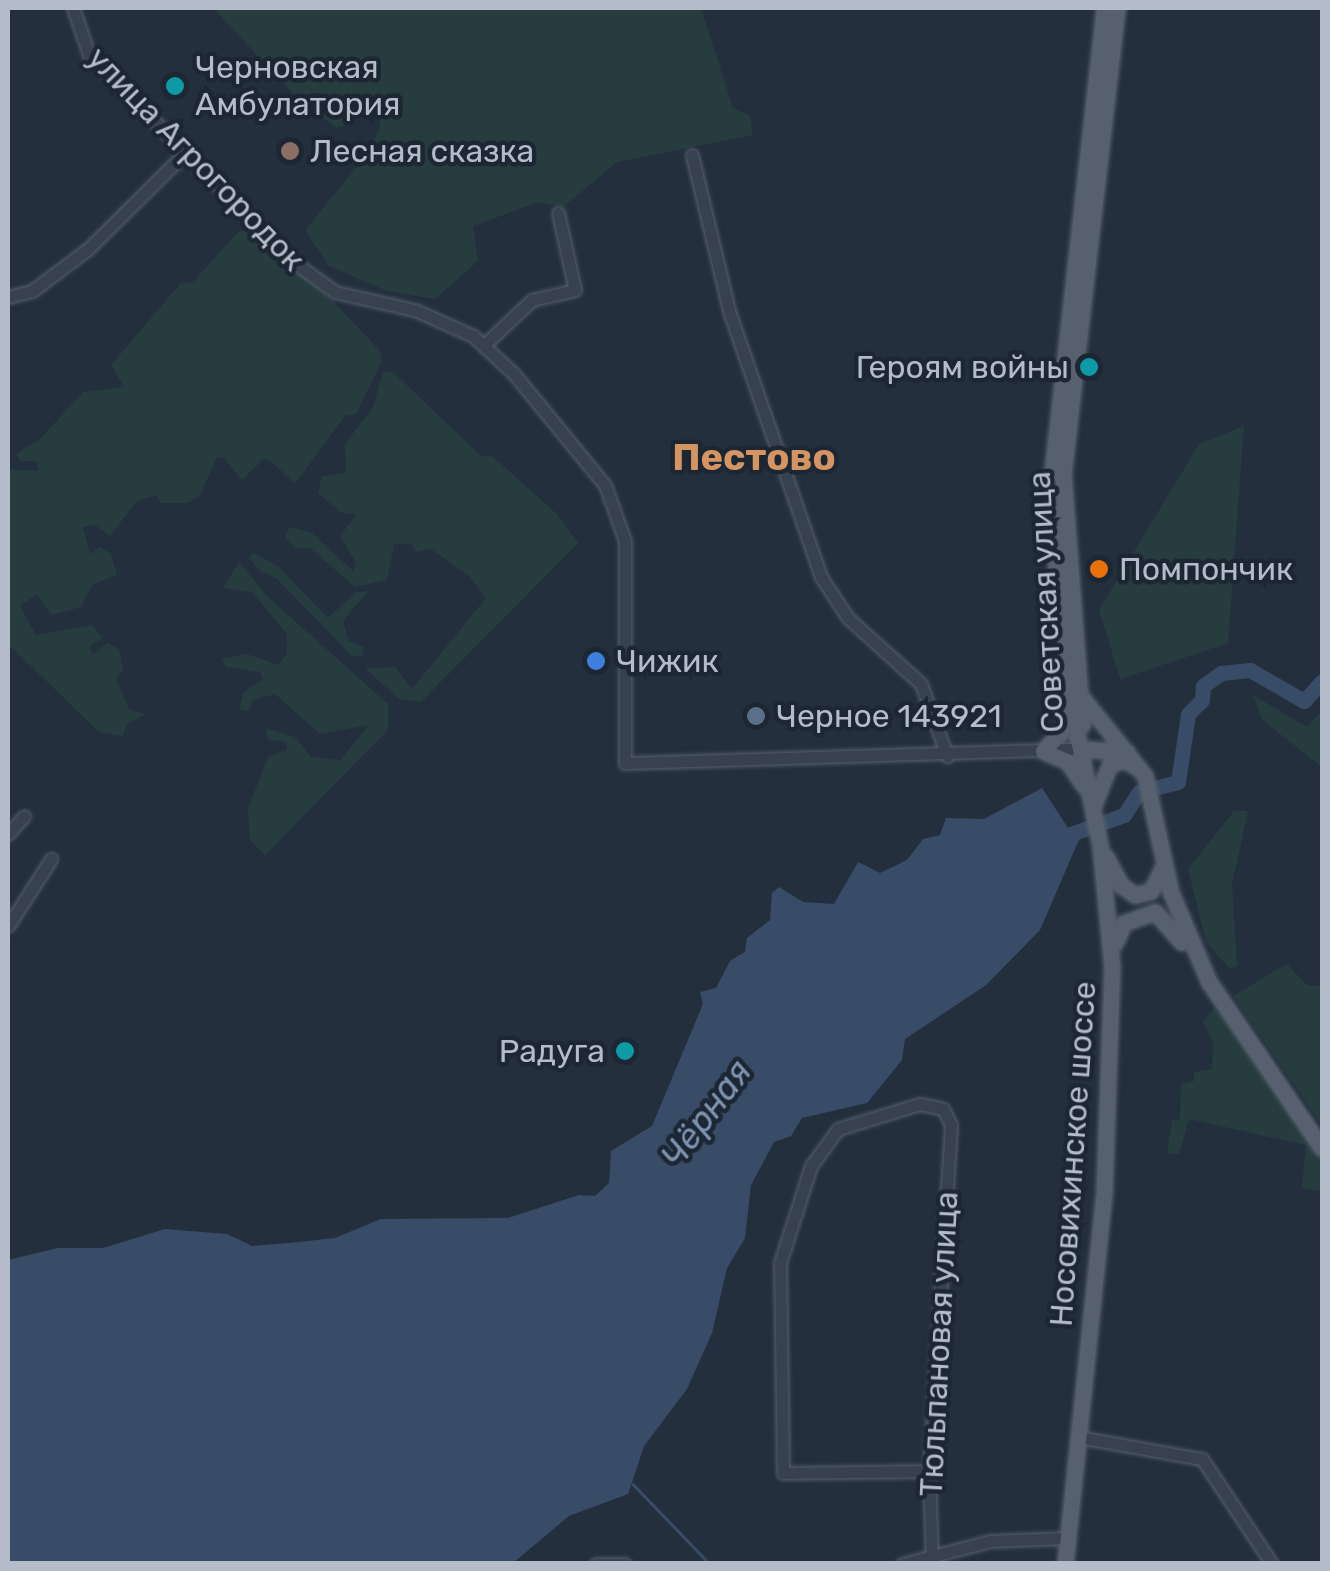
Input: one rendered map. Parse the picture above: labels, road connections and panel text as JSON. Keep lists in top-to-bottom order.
{
  "streets": {
    "main road": ["Советская улица", "Носовихинское шоссе"],
    "street": ["улица Агрогородок", "Тюльпановая улица"]
  },
  "crossings": [
    ["улица Агрогородок", "Советская улица"],
    ["улица Агрогородок", "Носовихинское шоссе"],
    ["Советская улица", "Носовихинское шоссе"]
  ],
  "districts": ["Пестово"],
  "water": ["Чёрная"],
  "places": [
    "Черновская Амбулатория",
    "Лесная сказка",
    "Героям войны",
    "Помпончик",
    "Чижик",
    "Черное 143921",
    "Радуга"
  ]
}
